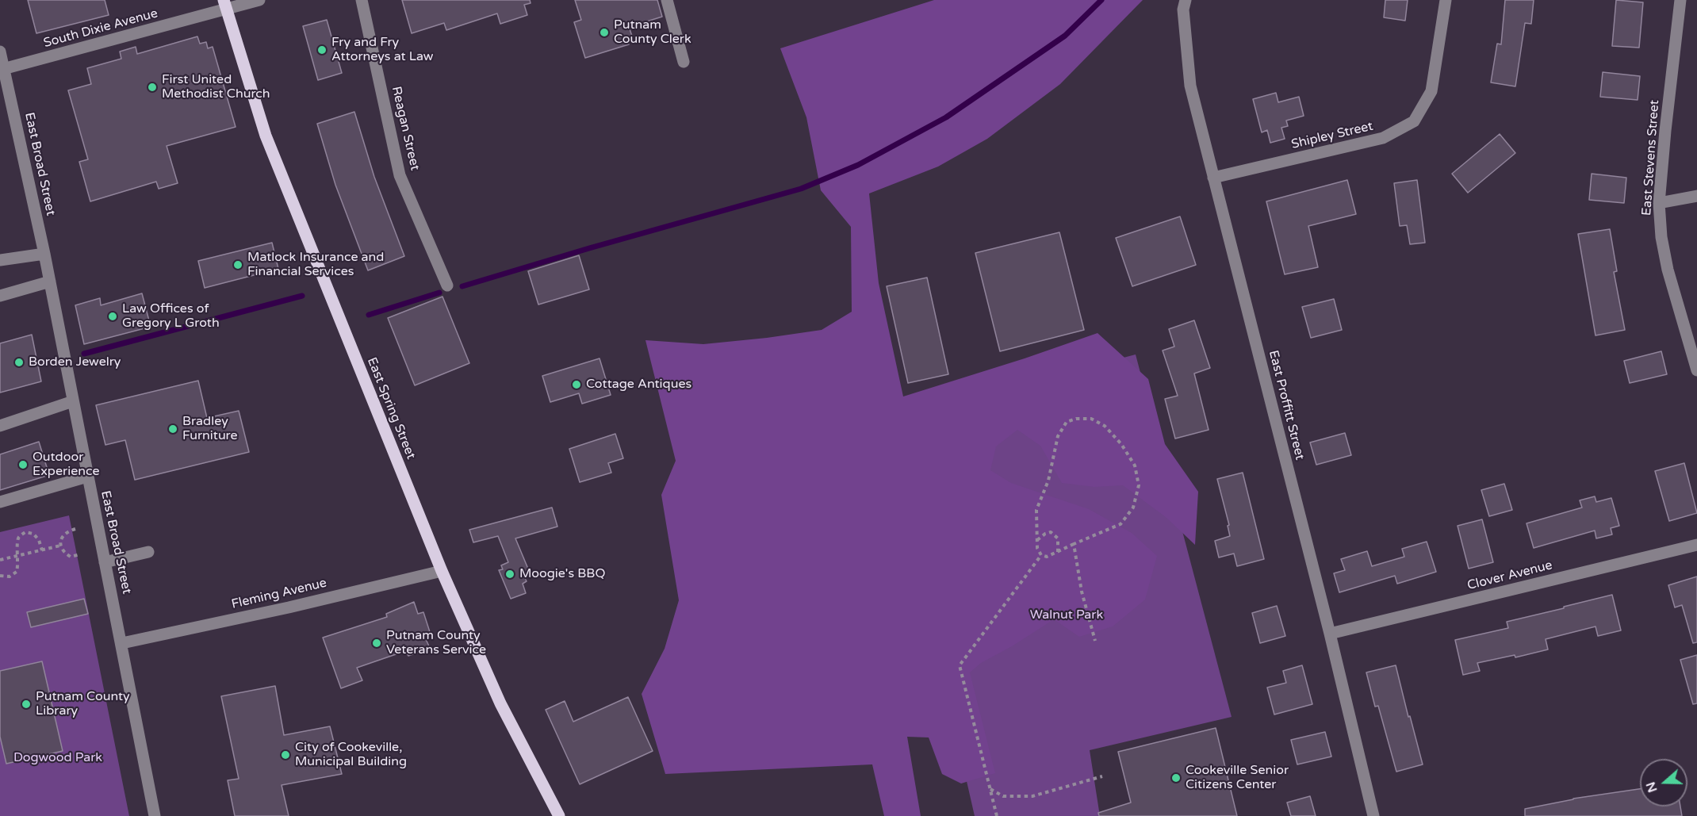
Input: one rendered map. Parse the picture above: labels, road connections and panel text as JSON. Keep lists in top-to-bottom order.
{
  "streets": {
    "main road": ["East Spring Street"],
    "street": [
      "South Dixie Avenue",
      "Reagan Street",
      "Shipley Street",
      "East Stevens Street",
      "East Broad Street",
      "East Proffitt Street",
      "Clover Avenue",
      "Fleming Avenue"
    ]
  },
  "crossings": [
    ["South Dixie Avenue", "East Broad Street"],
    ["South Dixie Avenue", "East Spring Street"],
    ["Shipley Street", "East Proffitt Street"],
    ["East Broad Street", "Fleming Avenue"],
    ["East Proffitt Street", "Clover Avenue"],
    ["East Spring Street", "Fleming Avenue"]
  ],
  "parks": ["Walnut Park", "Dogwood Park"],
  "places": [
    "Putnam County Clerk",
    "Fry and Fry Attorneys at Law",
    "First United Methodist Church",
    "Matlock Insurance and Financial Services",
    "Law Offices of Gregory L Groth",
    "Borden Jewelry",
    "Cottage Antiques",
    "Bradley Furniture",
    "Outdoor Experience",
    "Moogie's BBQ",
    "Putnam County Veterans Service",
    "Putnam County Library",
    "City of Cookeville, Municipal Building",
    "Cookeville Senior Citizens Center"
  ],
  "north": "left"
}
